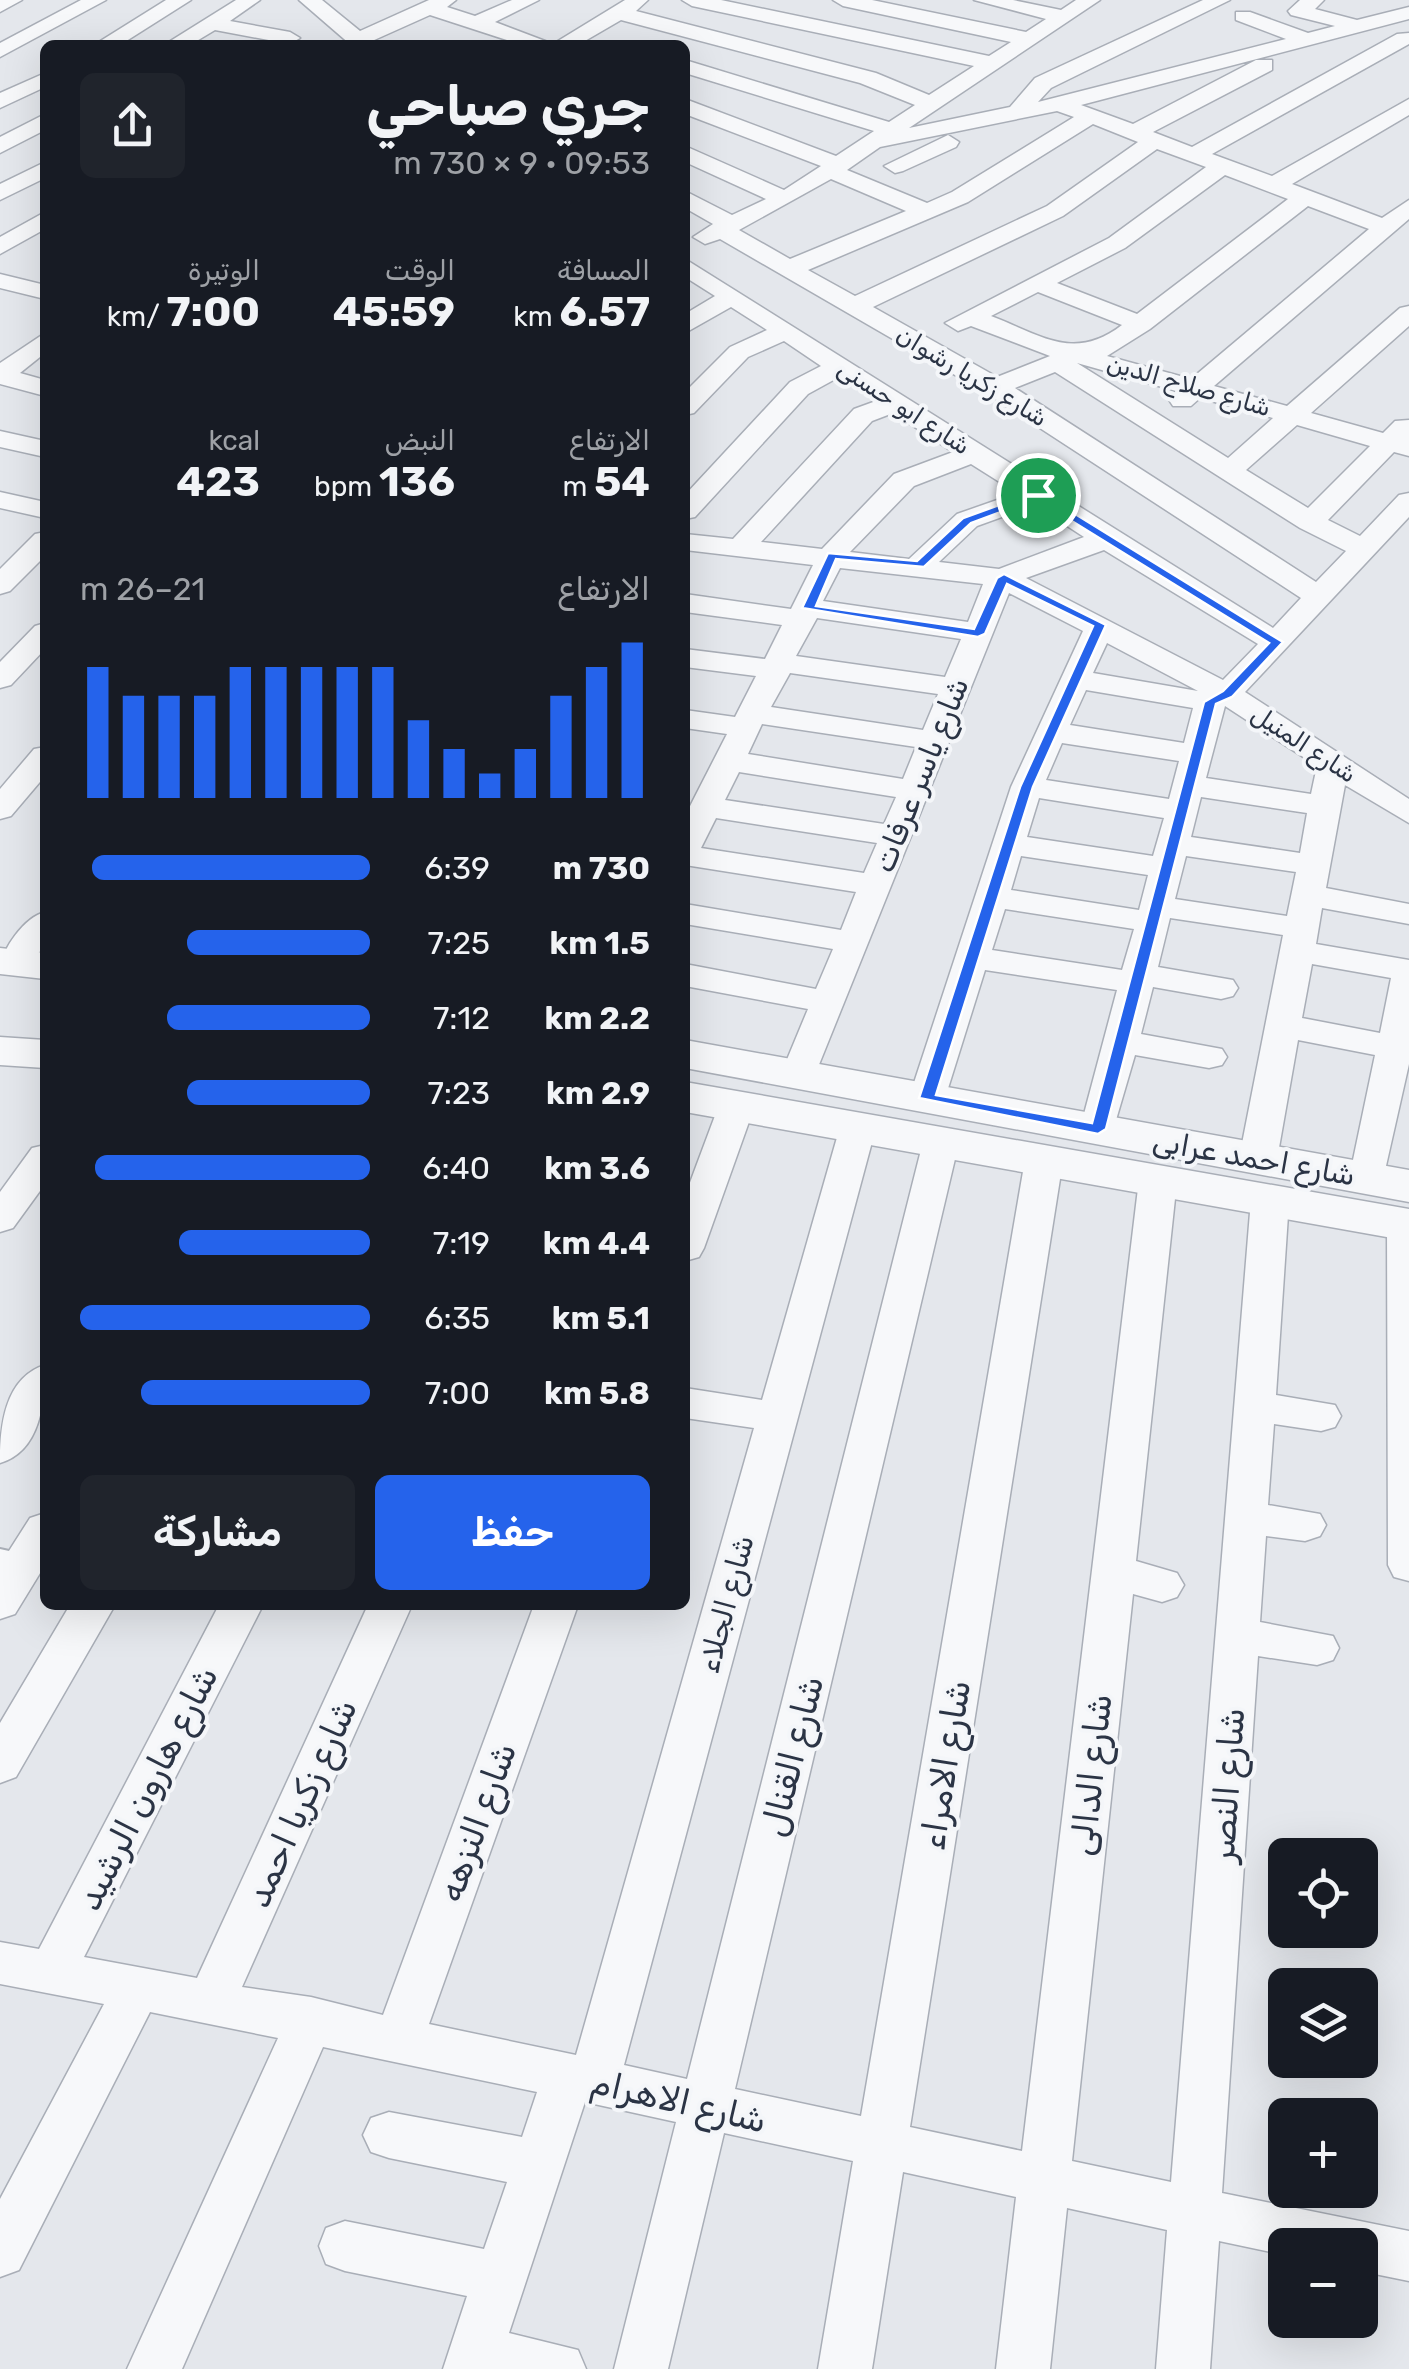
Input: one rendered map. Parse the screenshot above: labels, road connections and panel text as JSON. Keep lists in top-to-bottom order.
{
  "streets": {
    "street": [
      "شارع زكريا رشوان",
      "شارع صلاح الدين",
      "شارع ابو حسنى",
      "شارع المنيل",
      "شارع ياسر عرفات",
      "شارع احمد عرابى",
      "شارع الجلاء",
      "شارع القنال",
      "شارع الامراء",
      "شارع الدالى",
      "شارع النصر",
      "شارع هارون الرشيد",
      "شارع زكريا احمد",
      "شارع النزهه",
      "شارع الاهرام"
    ]
  },
  "crossings": [
    ["شارع المنيل", "شارع ياسر عرفات"],
    ["شارع المنيل", "شارع القنال"],
    ["شارع المنيل", "شارع النصر"],
    ["شارع ياسر عرفات", "شارع احمد عرابى"],
    ["شارع احمد عرابى", "شارع الجلاء"],
    ["شارع احمد عرابى", "شارع القنال"],
    ["شارع احمد عرابى", "شارع الامراء"],
    ["شارع احمد عرابى", "شارع الدالى"],
    ["شارع احمد عرابى", "شارع النصر"],
    ["شارع الجلاء", "شارع الاهرام"],
    ["شارع القنال", "شارع الاهرام"],
    ["شارع الامراء", "شارع الاهرام"],
    ["شارع الدالى", "شارع الاهرام"],
    ["شارع النصر", "شارع الاهرام"],
    ["شارع هارون الرشيد", "شارع الاهرام"],
    ["شارع زكريا احمد", "شارع الاهرام"],
    ["شارع النزهه", "شارع الاهرام"]
  ],
  "page": {
    "heading": ["جري صباحي", "09:53 · 9 × 730 m"],
    "stats": [
      ["المسافة", "6.57 km"],
      ["الوقت", "45:59"],
      ["الوتيرة", "7:00 /km"],
      ["الارتفاع", "54 m"],
      ["النبض", "136 bpm"],
      ["kcal", "423"]
    ],
    "chart": ["الارتفاع", "21–26 m"],
    "list": [
      {
        "name": "730 m",
        "note": "6:39"
      },
      {
        "name": "1.5 km",
        "note": "7:25"
      },
      {
        "name": "2.2 km",
        "note": "7:12"
      },
      {
        "name": "2.9 km",
        "note": "7:23"
      },
      {
        "name": "3.6 km",
        "note": "6:40"
      },
      {
        "name": "4.4 km",
        "note": "7:19"
      },
      {
        "name": "5.1 km",
        "note": "6:35"
      },
      {
        "name": "5.8 km",
        "note": "7:00"
      }
    ],
    "buttons": ["حفظ", "مشاركة"],
    "map_buttons": ["+", "−"]
  }
}
